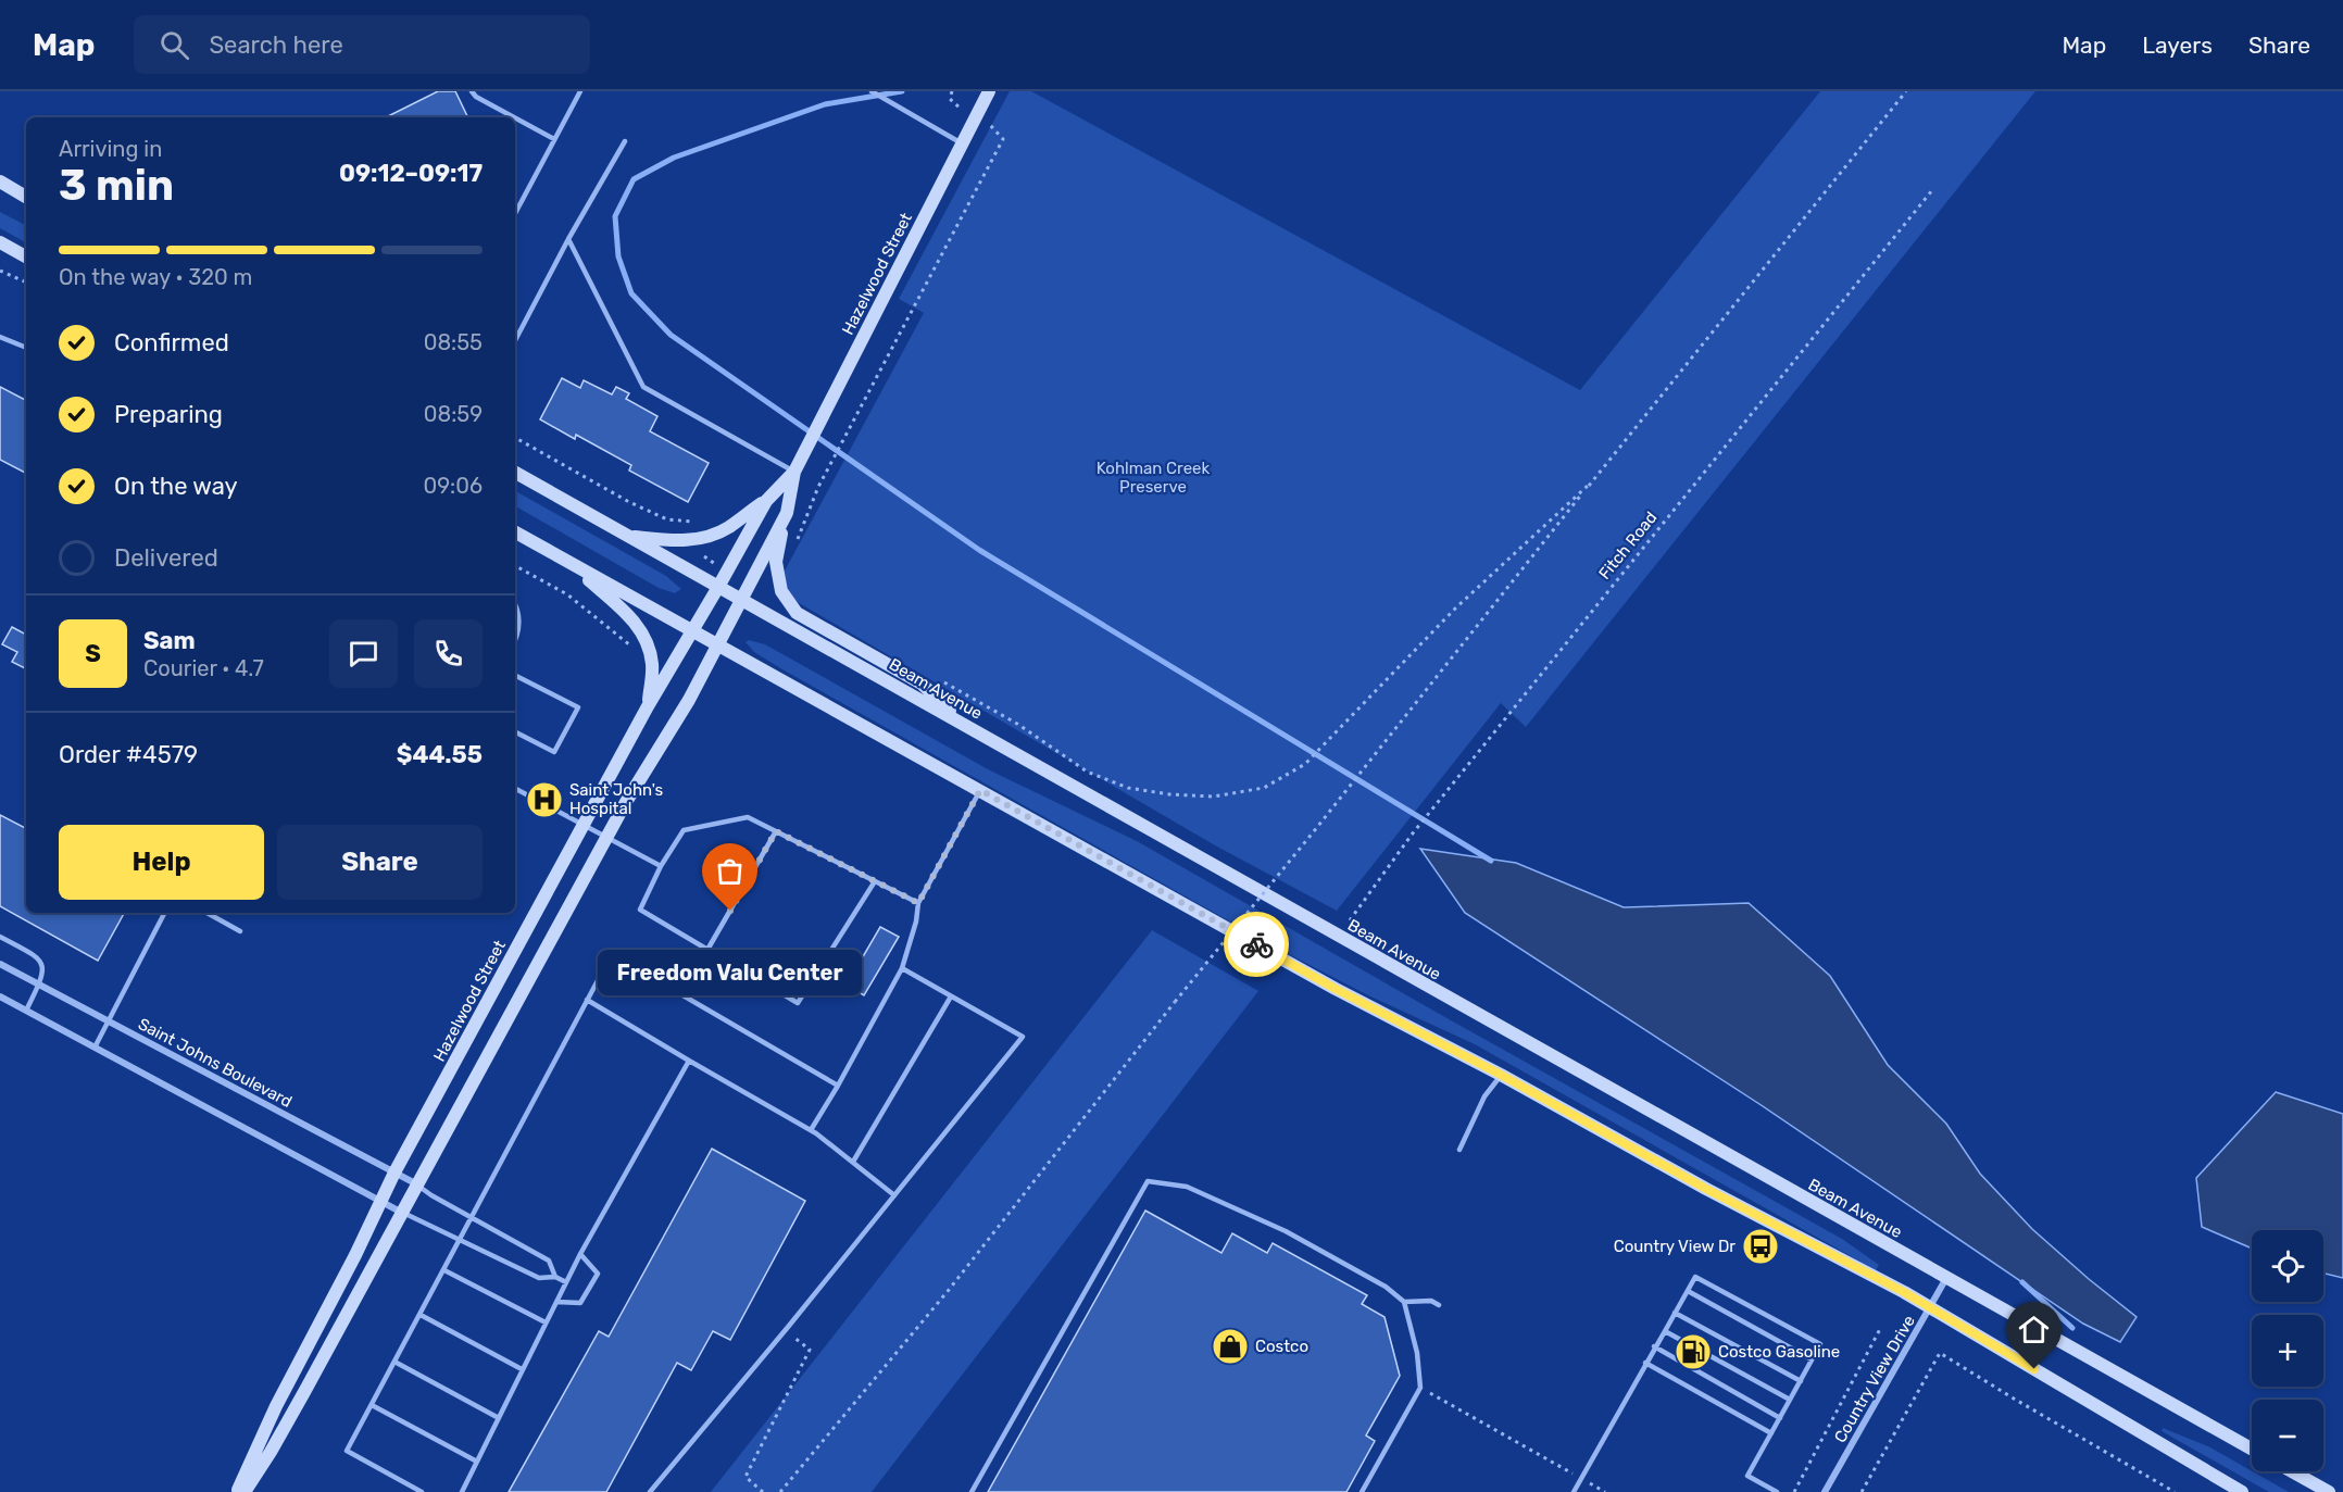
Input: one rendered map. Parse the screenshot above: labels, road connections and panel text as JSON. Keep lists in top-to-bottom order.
{
  "streets": {
    "street": [
      "Hazelwood Street",
      "Beam Avenue",
      "Saint Johns Boulevard",
      "Country View Drive"
    ],
    "path": ["Fitch Road"]
  },
  "crossings": [
    ["Hazelwood Street", "Beam Avenue"],
    ["Hazelwood Street", "Saint Johns Boulevard"],
    ["Beam Avenue", "Country View Drive"]
  ],
  "parks": ["Kohlman Creek Preserve"],
  "places": {
    "hospital": ["Saint John's Hospital"],
    "other": ["Freedom Valu Center"],
    "bus stop": ["Country View Dr"],
    "shop": ["Costco"],
    "fuel station": ["Costco Gasoline"]
  },
  "page": {
    "header": "Map",
    "search": "Search here",
    "nav": ["Map", "Layers", "Share"],
    "heading": ["3 min", "Arriving in", "09:12–09:17"],
    "panel": [
      "Sam",
      "Courier · 4.7",
      "Order #4579",
      "$44.55"
    ],
    "bar": "On the way · 320 m",
    "list": [
      ["Confirmed", "08:55"],
      ["Preparing", "08:59"],
      ["On the way", "09:06"],
      "Delivered"
    ],
    "round": "S",
    "buttons": ["Help", "Share"],
    "bubble": "Freedom Valu Center",
    "map_buttons": ["+", "−"]
  }
}
